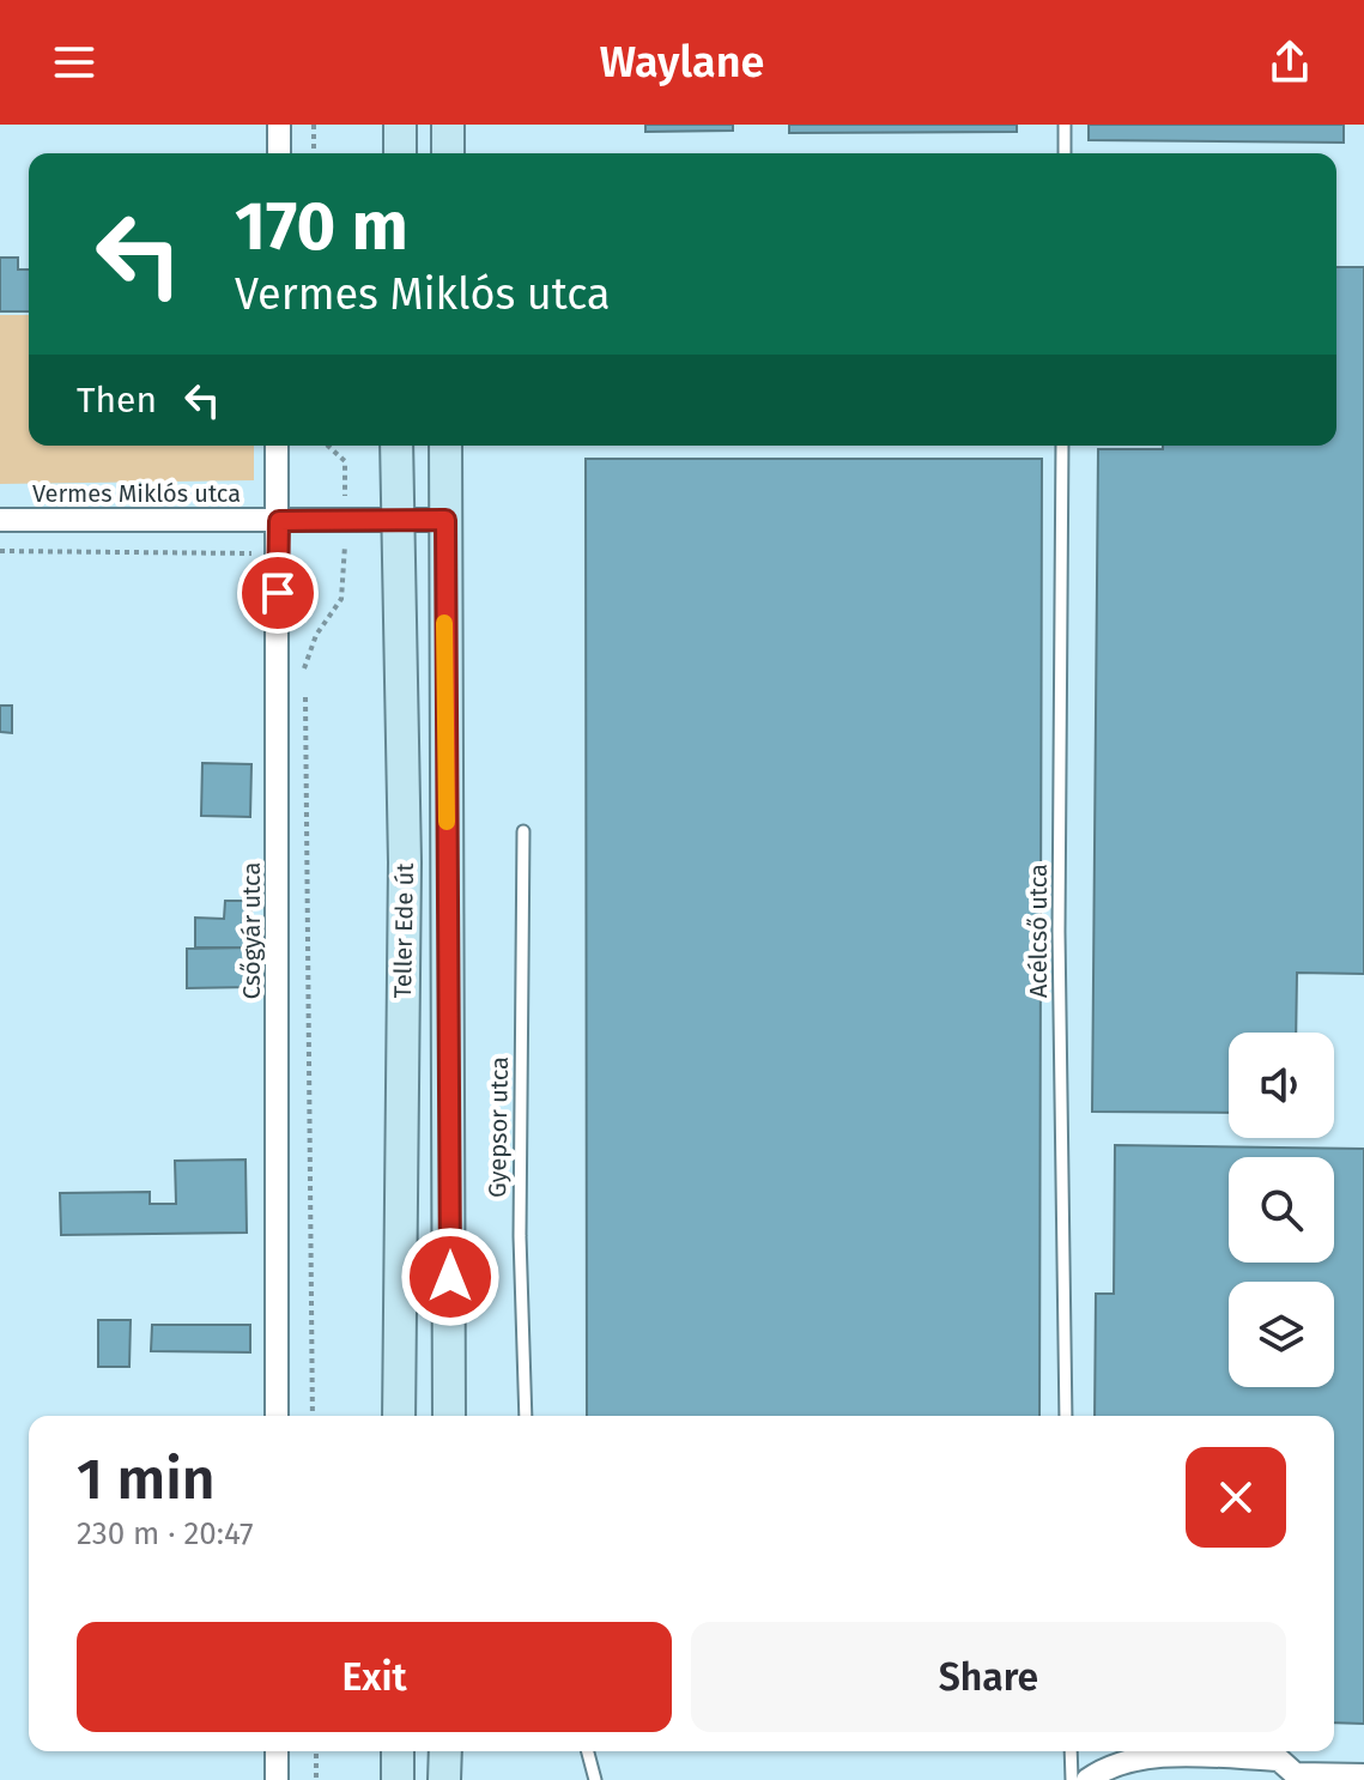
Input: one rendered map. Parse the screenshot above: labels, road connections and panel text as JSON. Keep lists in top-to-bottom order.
{
  "streets": {
    "main road": ["Teller Ede út"],
    "street": ["Vermes Miklós utca", "Csőgyár utca"],
    "lane": ["Acélcső utca", "Gyepsor utca"]
  },
  "crossings": [
    ["Vermes Miklós utca", "Csőgyár utca"],
    ["Vermes Miklós utca", "Teller Ede út"]
  ],
  "page": {
    "header": "Waylane",
    "turn": ["170 m", "Vermes Miklós utca"],
    "then": "Then",
    "heading": ["1 min", "230 m · 20:47"],
    "buttons": ["Exit", "Share"]
  }
}
